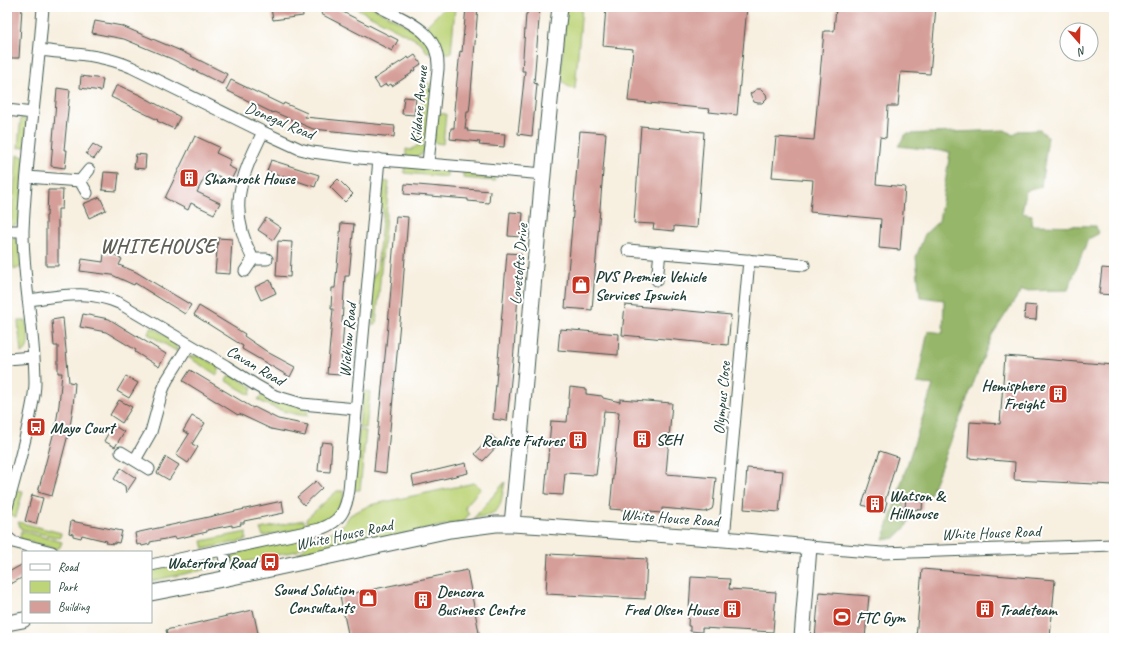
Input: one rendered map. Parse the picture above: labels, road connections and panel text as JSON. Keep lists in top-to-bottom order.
{
  "streets": {
    "street": [
      "Kildare Avenue",
      "Donegal Road",
      "Lovetofts Drive",
      "Wicklow Road",
      "Cavan Road",
      "Olympus Close",
      "White House Road"
    ]
  },
  "crossings": [
    ["Kildare Avenue", "Donegal Road"],
    ["Donegal Road", "Lovetofts Drive"],
    ["Donegal Road", "Wicklow Road"],
    ["Lovetofts Drive", "White House Road"],
    ["Wicklow Road", "Cavan Road"],
    ["Wicklow Road", "White House Road"],
    ["Olympus Close", "White House Road"]
  ],
  "districts": ["WHITEHOUSE"],
  "places": {
    "building": [
      "Shamrock House",
      "Hemisphere Freight",
      "SEH",
      "Realise Futures",
      "Watson & Hillhouse",
      "Dencora Business Centre",
      "Fred Olsen House",
      "Tradeteam"
    ],
    "shop": ["PVS Premier Vehicle Services Ipswich", "Sound Solution Consultants"],
    "bus stop": ["Mayo Court", "Waterford Road"],
    "sports": ["FTC Gym"]
  },
  "legend": ["Road", "Park", "Building"],
  "north": "bottom"
}
